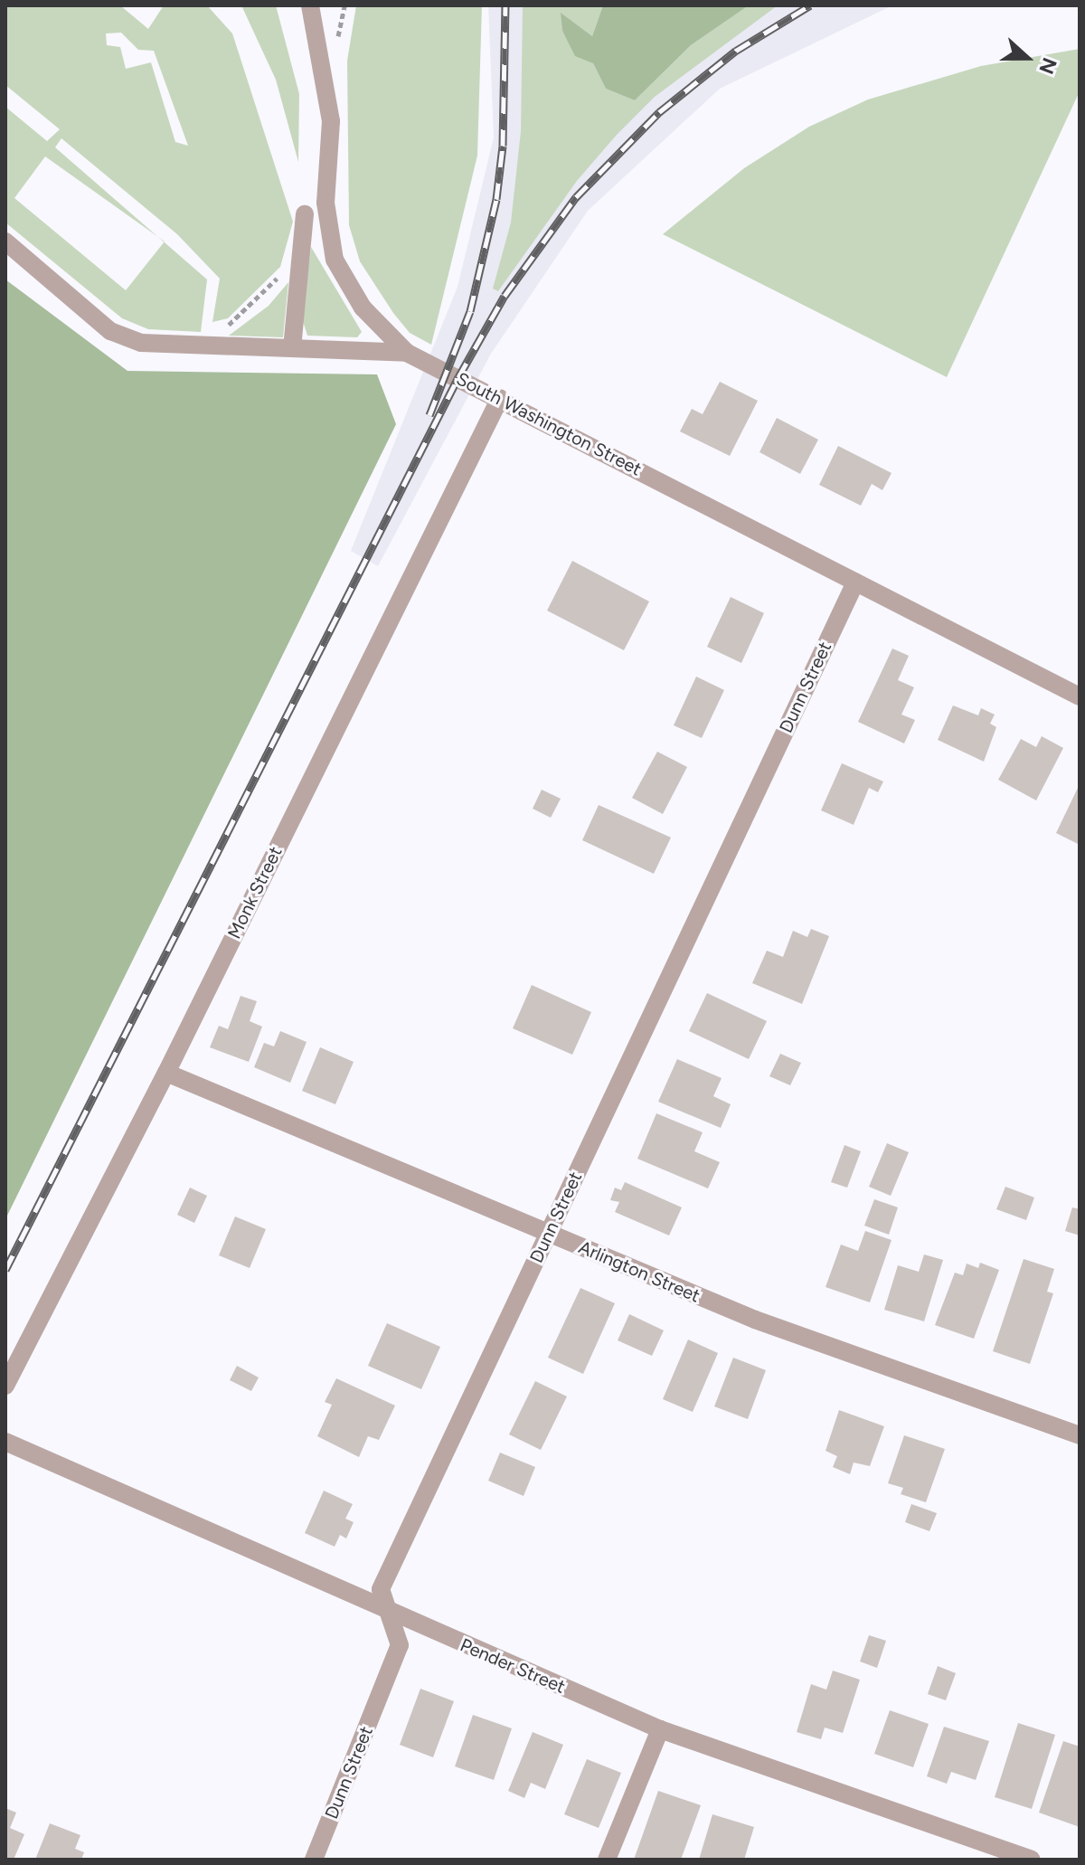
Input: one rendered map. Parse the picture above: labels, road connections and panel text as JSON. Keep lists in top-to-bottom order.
{
  "streets": {
    "street": [
      "South Washington Street",
      "Dunn Street",
      "Monk Street",
      "Arlington Street",
      "Pender Street"
    ]
  },
  "crossings": [
    ["South Washington Street", "Dunn Street"],
    ["South Washington Street", "Monk Street"],
    ["Dunn Street", "Arlington Street"],
    ["Dunn Street", "Pender Street"],
    ["Monk Street", "Arlington Street"]
  ],
  "north": "right"
}
